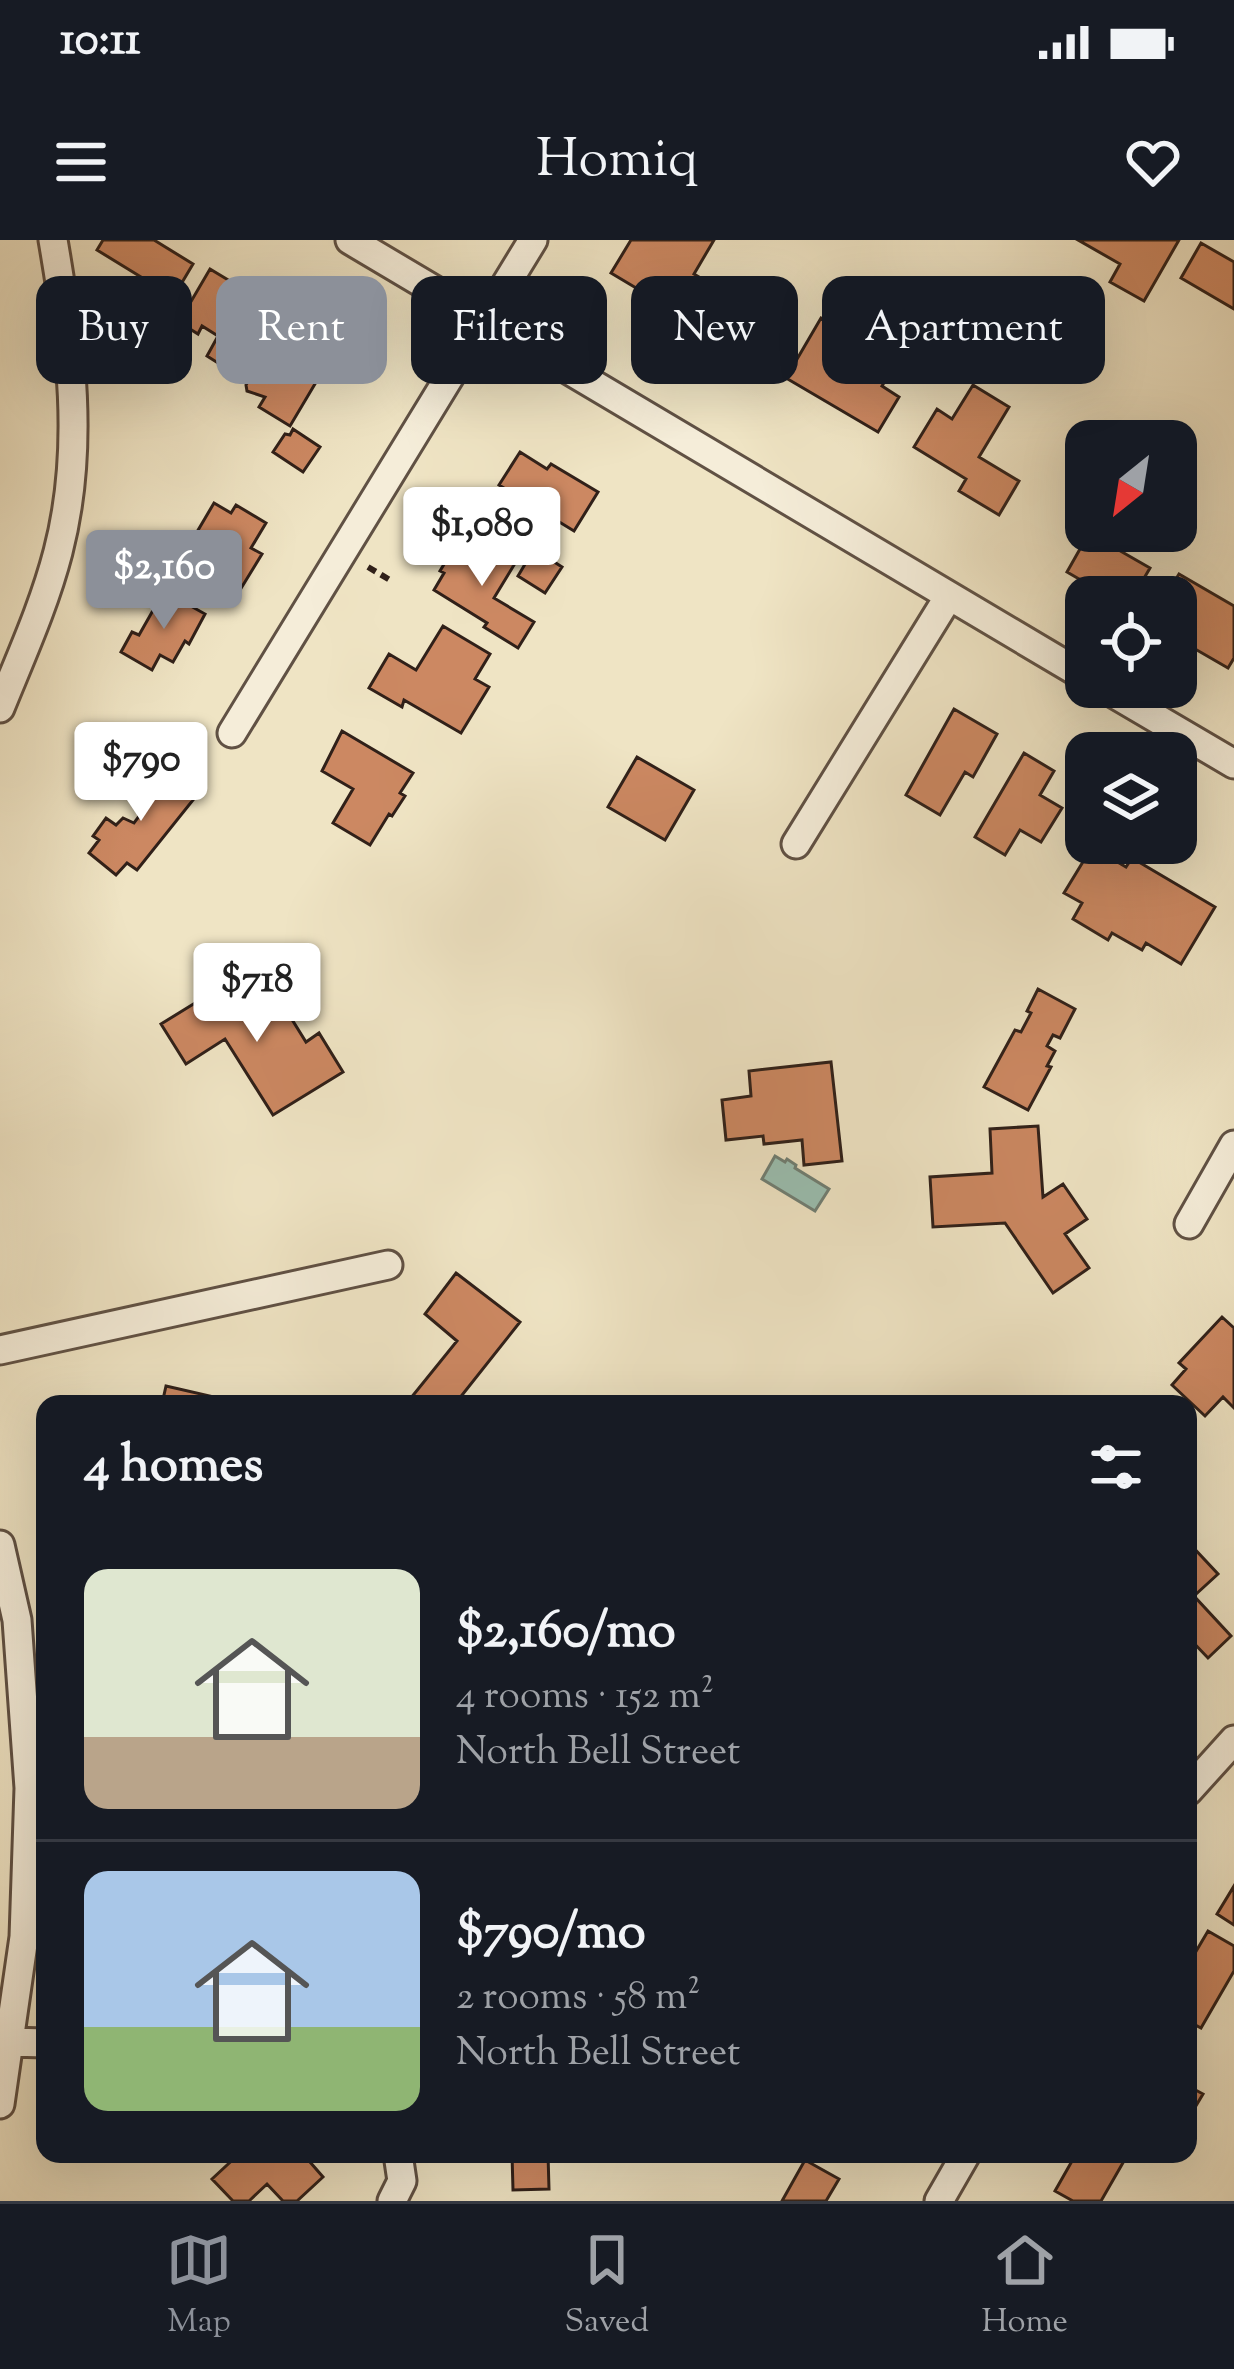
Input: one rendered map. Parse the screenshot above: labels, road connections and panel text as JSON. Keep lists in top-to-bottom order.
{
  "north": "bottom left",
  "page": {
    "status": "10:11",
    "header": "Homiq",
    "chip": [
      "Buy",
      "Rent",
      "Filters",
      "New",
      "Apartment"
    ],
    "price": [
      "$1,080",
      "$2,160",
      "$790",
      "$718"
    ],
    "heading": "4 homes",
    "list": [
      {
        "name": "$2,160/mo",
        "note": "4 rooms · 152 m² · North Bell Street"
      },
      {
        "name": "$790/mo",
        "note": "2 rooms · 58 m² · North Bell Street"
      }
    ],
    "tabs": ["Map", "Saved", "Home"]
  }
}
